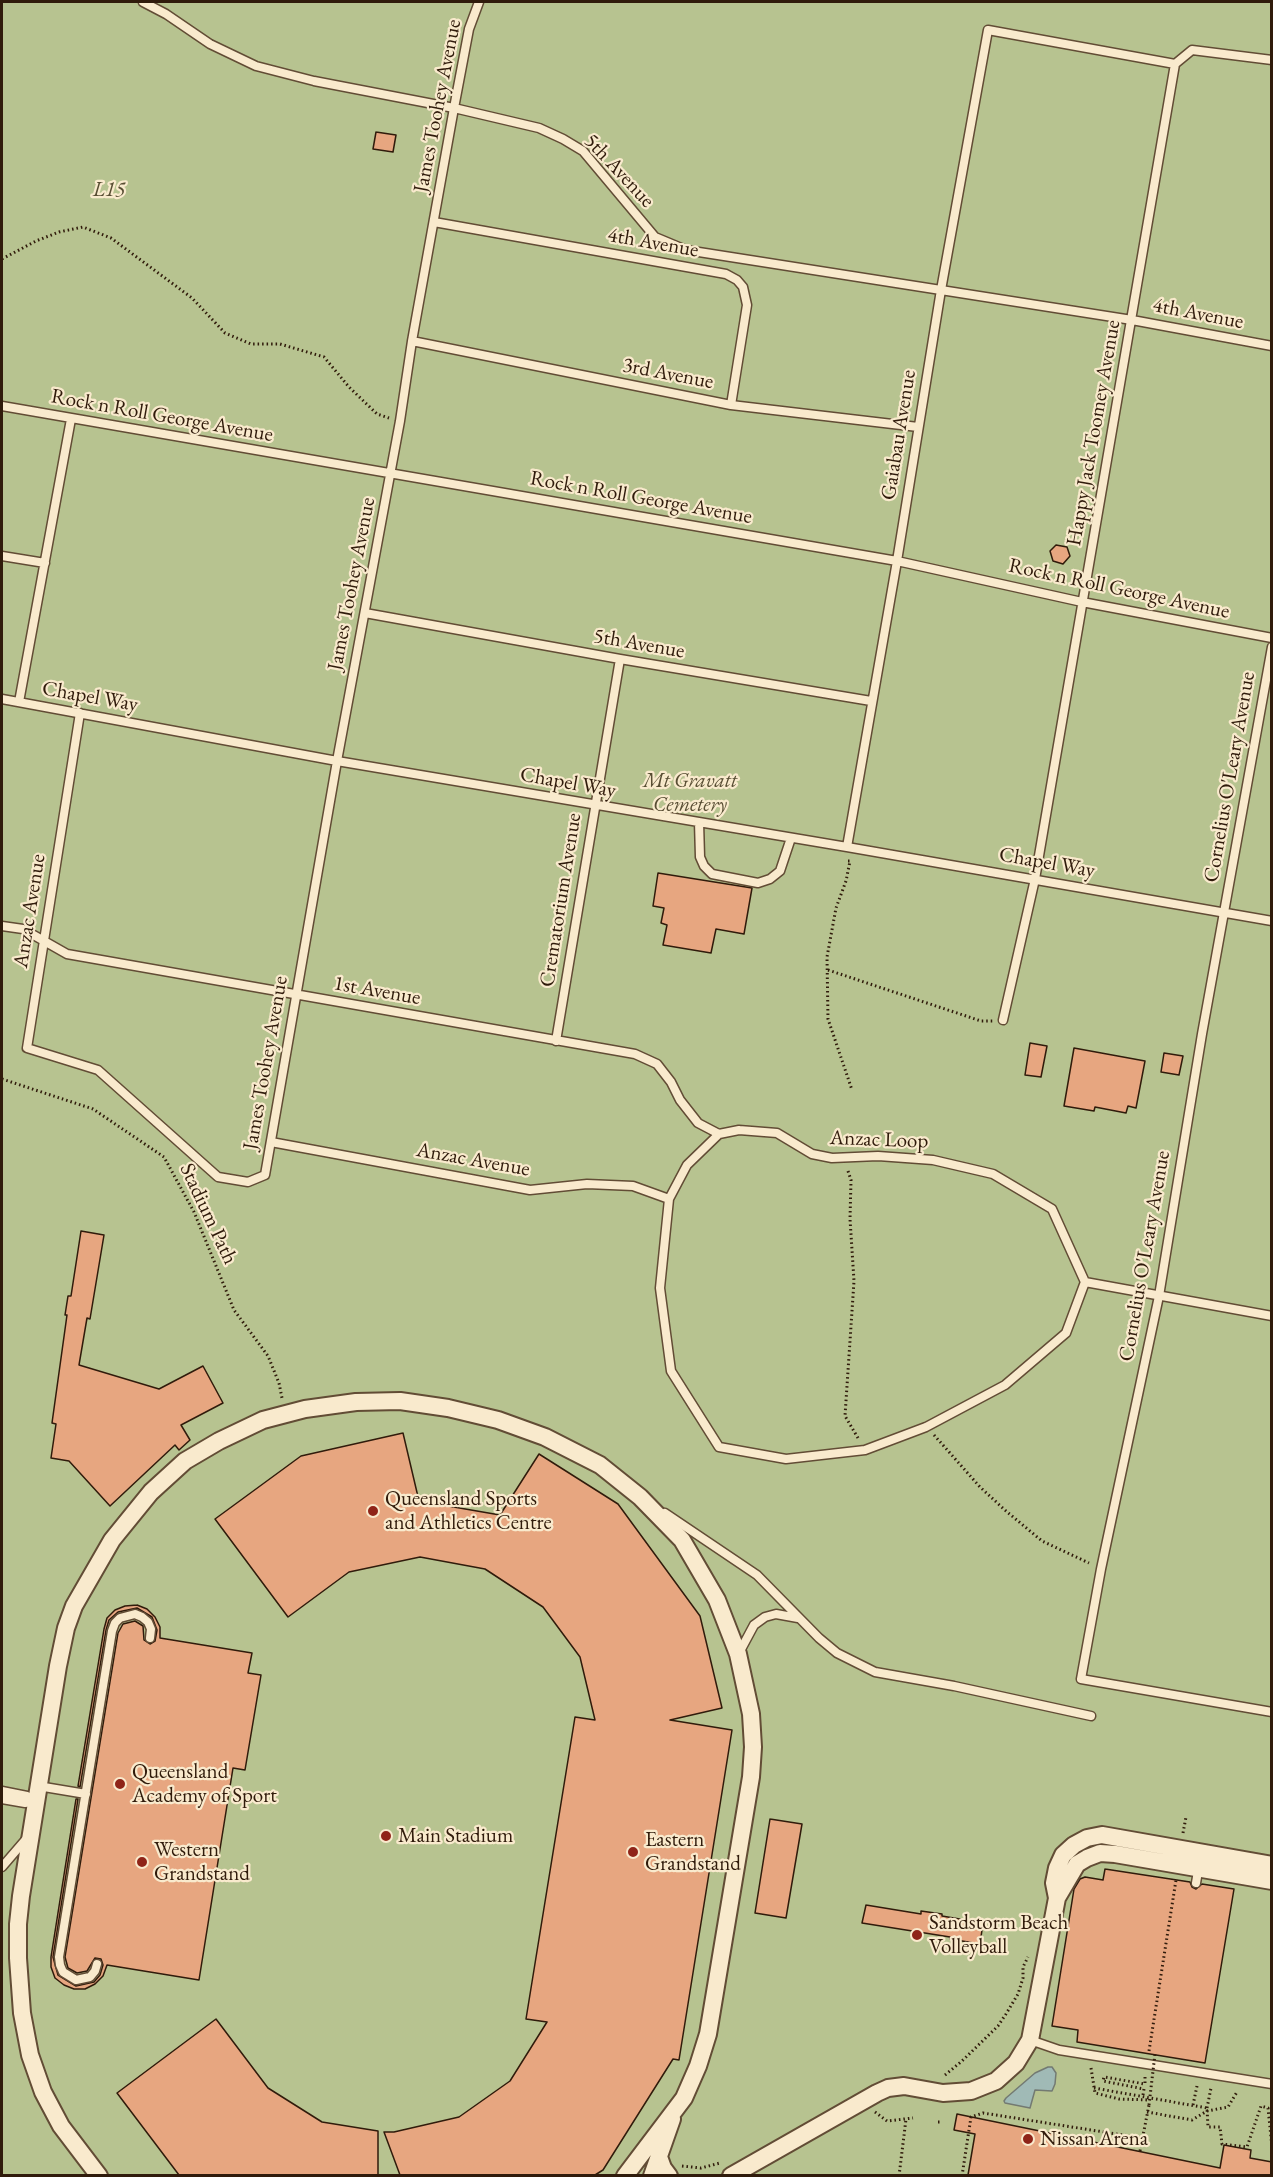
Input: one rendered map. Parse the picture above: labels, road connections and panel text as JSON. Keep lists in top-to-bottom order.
{
  "streets": {
    "lane": [
      "James Toohey Avenue",
      "5th Avenue",
      "4th Avenue",
      "3rd Avenue",
      "Rock n Roll George Avenue",
      "Happy Jack Toomey Avenue",
      "Gaiabau Avenue",
      "Chapel Way",
      "Cornelius O'Leary Avenue",
      "Crematorium Avenue",
      "Anzac Avenue",
      "1st Avenue",
      "Anzac Loop"
    ],
    "path": ["Stadium Path"]
  },
  "crossings": [
    ["James Toohey Avenue", "5th Avenue"],
    ["James Toohey Avenue", "4th Avenue"],
    ["James Toohey Avenue", "3rd Avenue"],
    ["James Toohey Avenue", "Rock n Roll George Avenue"],
    ["James Toohey Avenue", "Chapel Way"],
    ["James Toohey Avenue", "Anzac Avenue"],
    ["James Toohey Avenue", "1st Avenue"],
    ["5th Avenue", "4th Avenue"],
    ["5th Avenue", "Gaiabau Avenue"],
    ["5th Avenue", "Crematorium Avenue"],
    ["4th Avenue", "3rd Avenue"],
    ["4th Avenue", "Happy Jack Toomey Avenue"],
    ["4th Avenue", "Gaiabau Avenue"],
    ["3rd Avenue", "Gaiabau Avenue"],
    ["Rock n Roll George Avenue", "Happy Jack Toomey Avenue"],
    ["Rock n Roll George Avenue", "Gaiabau Avenue"],
    ["Happy Jack Toomey Avenue", "Gaiabau Avenue"],
    ["Happy Jack Toomey Avenue", "Chapel Way"],
    ["Gaiabau Avenue", "Chapel Way"],
    ["Chapel Way", "Cornelius O'Leary Avenue"],
    ["Chapel Way", "Crematorium Avenue"],
    ["Chapel Way", "Anzac Avenue"],
    ["Crematorium Avenue", "1st Avenue"],
    ["Anzac Avenue", "1st Avenue"],
    ["1st Avenue", "Anzac Loop"]
  ],
  "parks": ["L15", "Mt Gravatt Cemetery"],
  "places": [
    "Queensland Sports and Athletics Centre",
    "Queensland Academy of Sport",
    "Main Stadium",
    "Eastern Grandstand",
    "Western Grandstand",
    "Sandstorm Beach Volleyball",
    "Nissan Arena"
  ]
}
